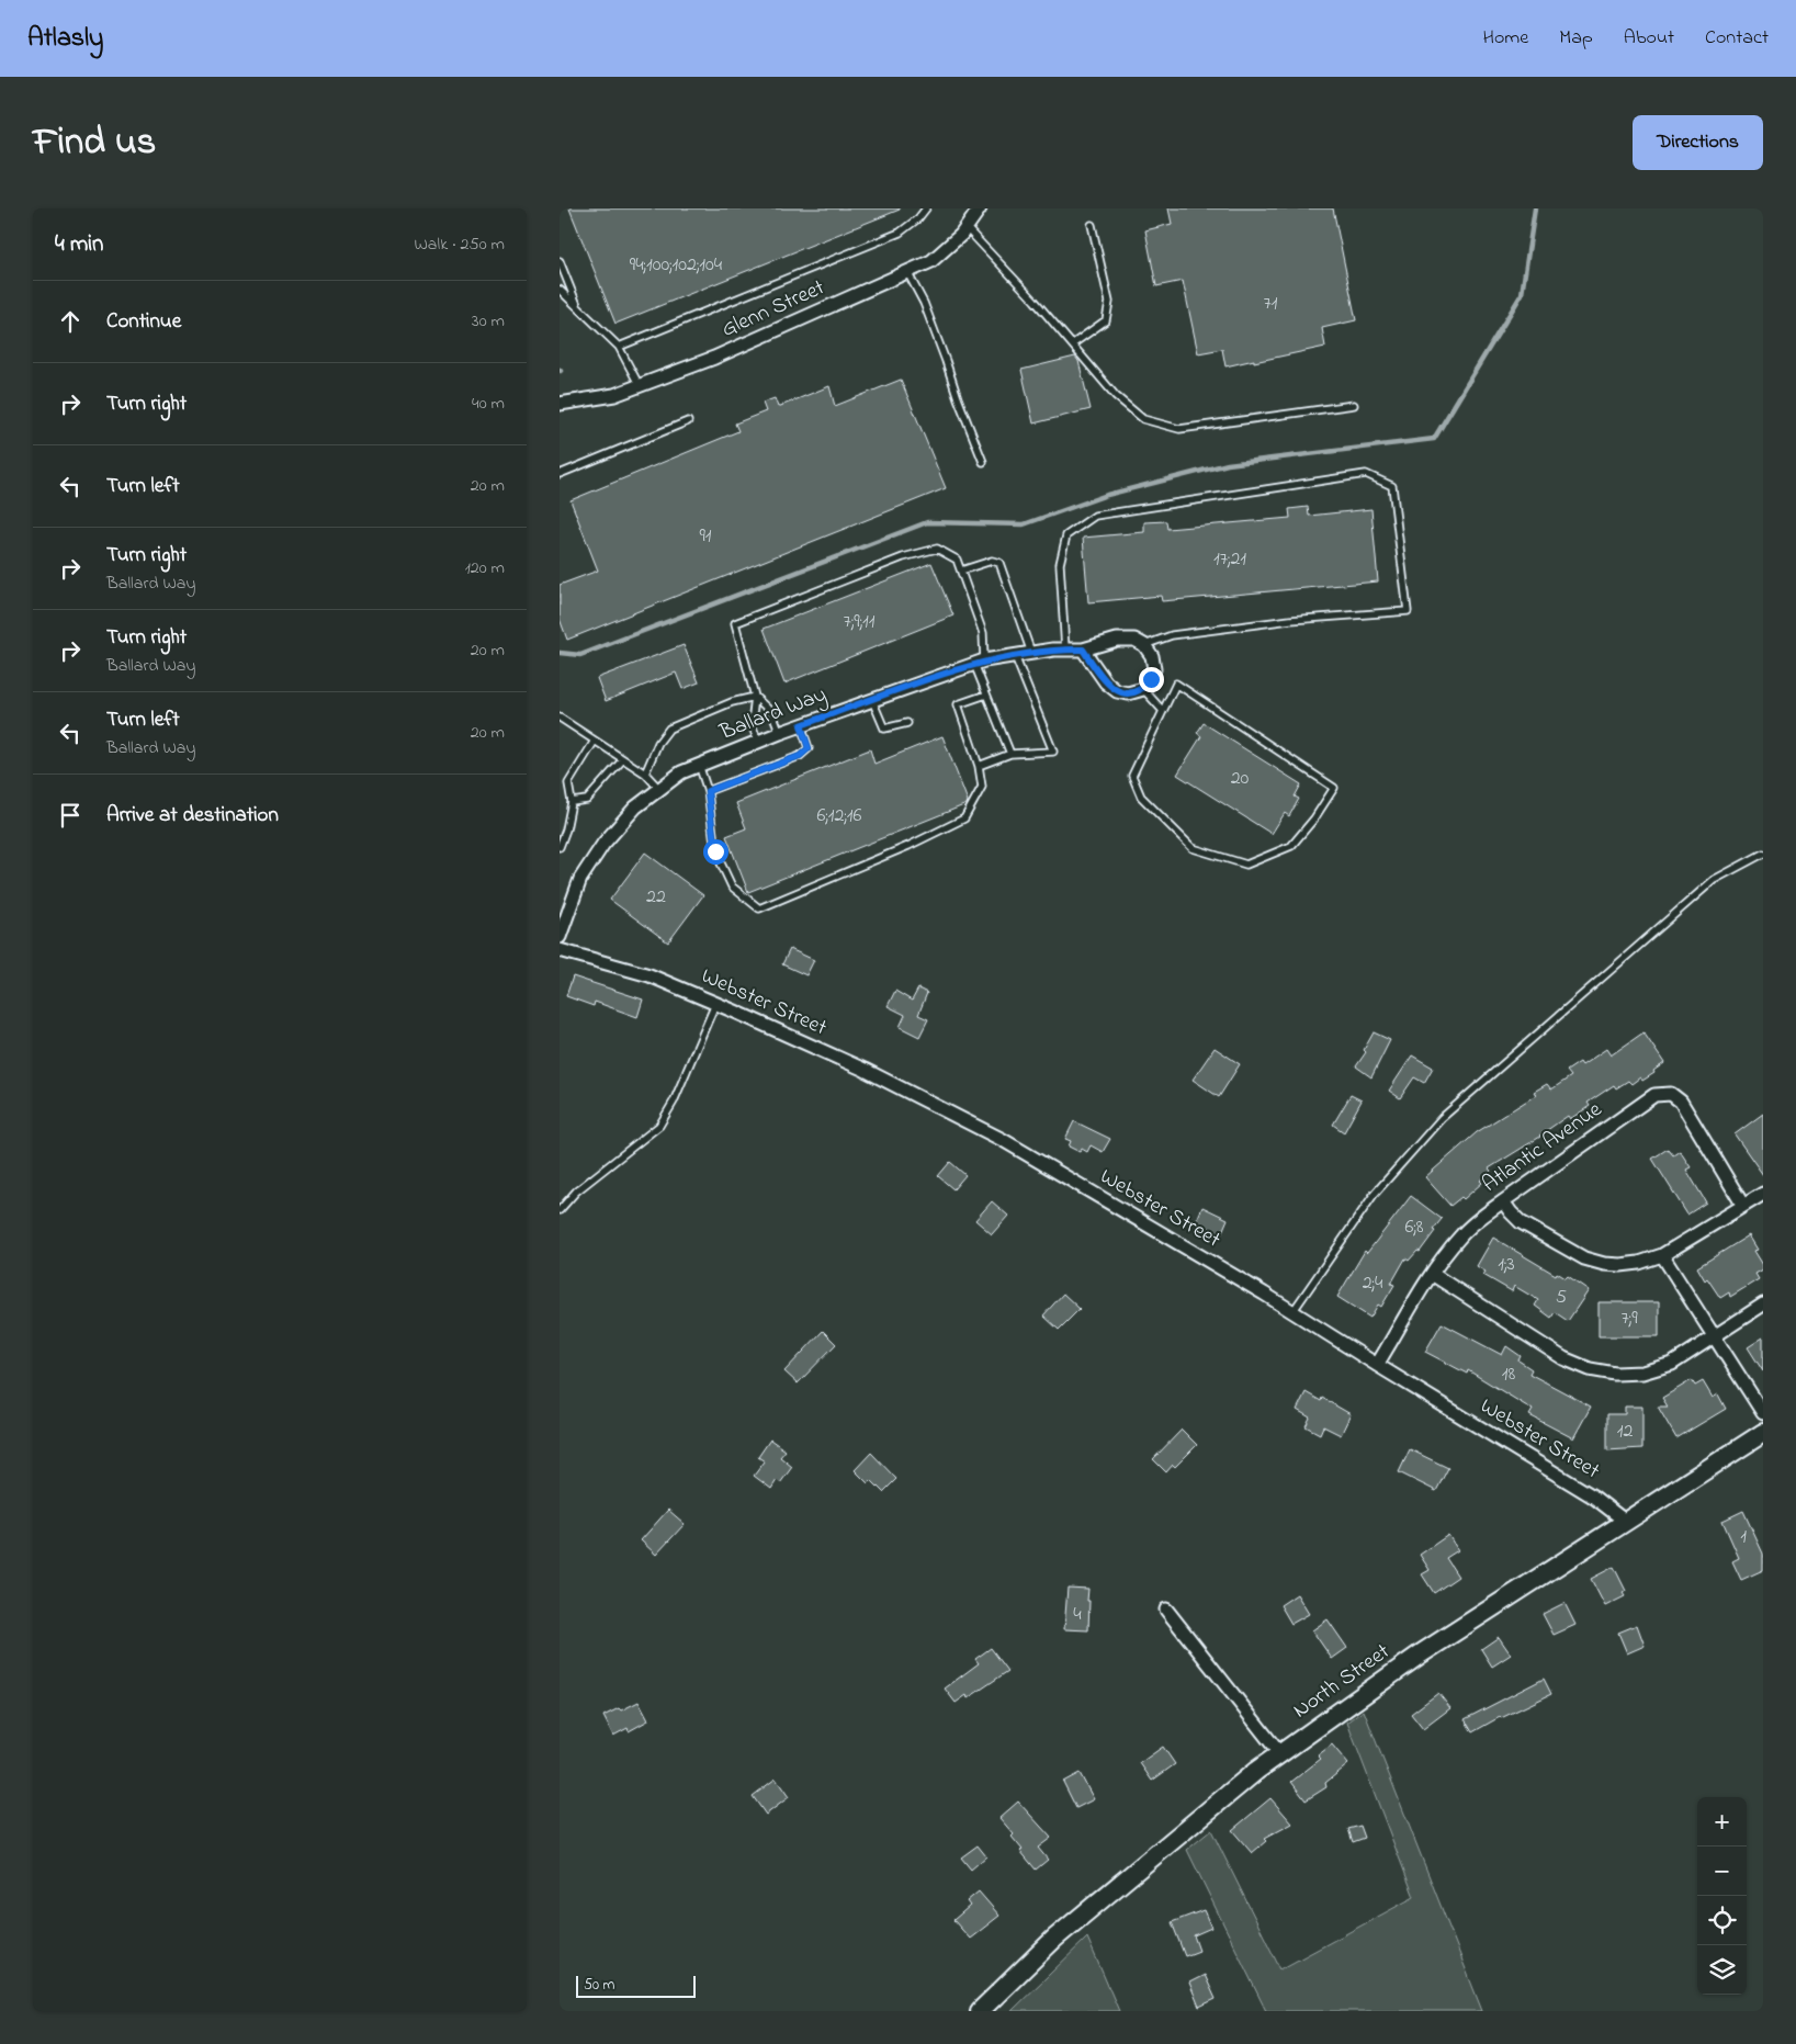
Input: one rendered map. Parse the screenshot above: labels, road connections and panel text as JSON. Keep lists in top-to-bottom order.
{
  "streets": {
    "main road": ["North Street"],
    "street": [
      "Glenn Street",
      "Ballard Way",
      "Webster Street",
      "Atlantic Avenue"
    ]
  },
  "crossings": [
    ["Webster Street", "Atlantic Avenue"],
    ["Webster Street", "North Street"]
  ],
  "house_numbers": [
    "94;100;102;104",
    "71",
    "91",
    "17;21",
    "7;9;11",
    "20",
    "6;12;16",
    "22",
    "6;8",
    "1;3",
    "2;4",
    "5",
    "7;9",
    "18",
    "12",
    "1",
    "4"
  ],
  "scale_bar": "50 m",
  "page": {
    "header": "Atlasly",
    "nav": [
      "Home",
      "Map",
      "About",
      "Contact"
    ],
    "title": "Find us",
    "buttons": "Directions",
    "heading": ["4 min", "Walk · 250 m"],
    "list": [
      ["Continue", "30 m"],
      ["Turn right", "40 m"],
      ["Turn left", "20 m"],
      ["Turn right", "Ballard Way", "120 m"],
      ["Turn right", "Ballard Way", "20 m"],
      ["Turn left", "Ballard Way", "20 m"],
      "Arrive at destination"
    ],
    "map_buttons": ["+", "−"],
    "scale": "50 m"
  }
}
